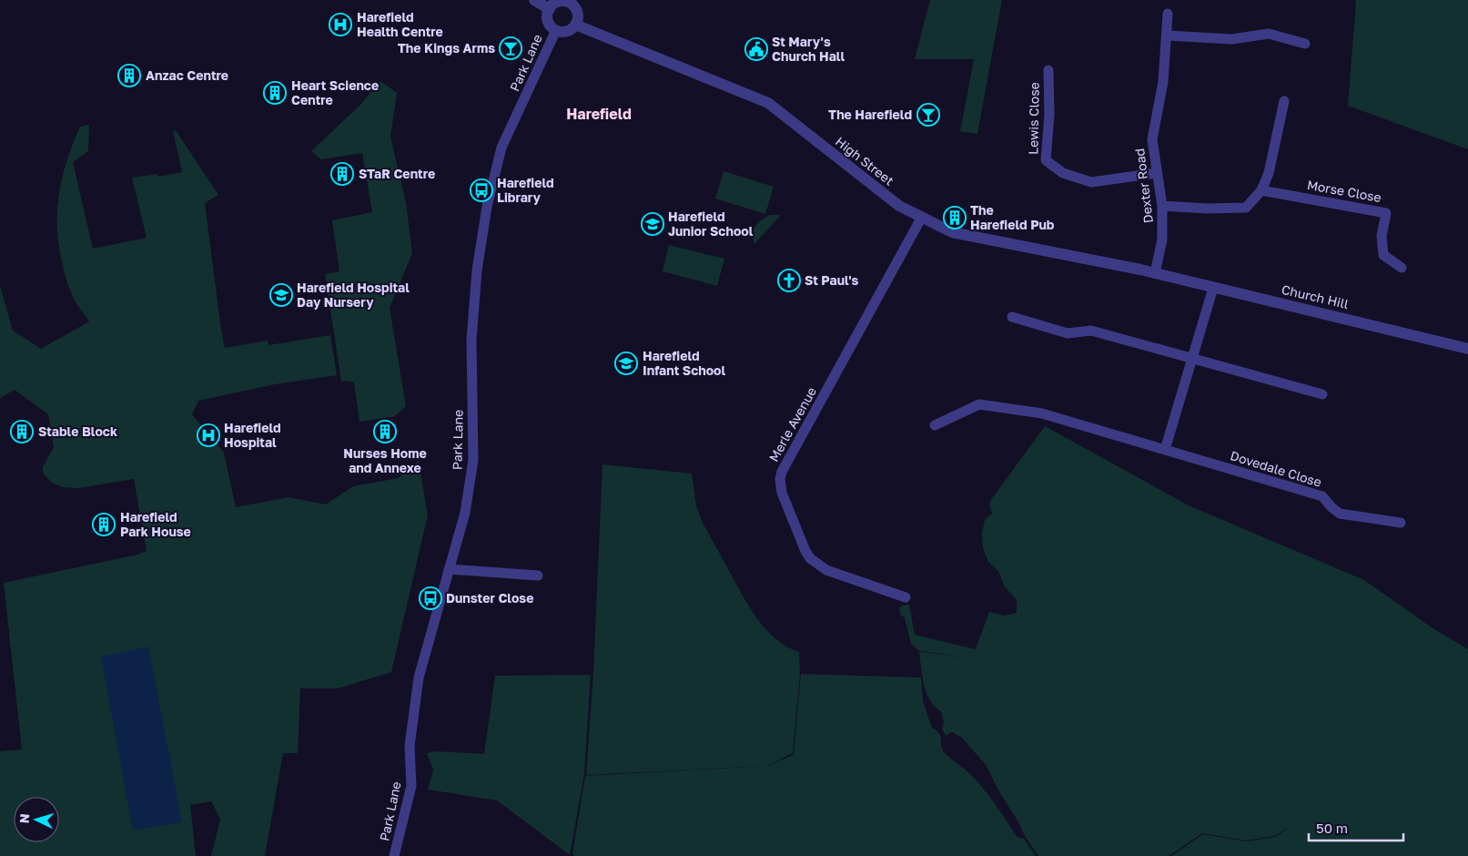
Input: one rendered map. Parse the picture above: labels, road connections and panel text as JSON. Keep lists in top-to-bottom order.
{
  "streets": {
    "street": [
      "Park Lane",
      "Lewis Close",
      "High Street",
      "Dexter Road",
      "Morse Close",
      "Church Hill",
      "Merle Avenue",
      "Dovedale Close"
    ]
  },
  "crossings": [
    ["Park Lane", "High Street"],
    ["Lewis Close", "Dexter Road"],
    ["High Street", "Dexter Road"],
    ["High Street", "Church Hill"],
    ["High Street", "Merle Avenue"],
    ["Dexter Road", "Church Hill"]
  ],
  "districts": ["Harefield"],
  "places": {
    "hospital": ["Harefield Health Centre", "Harefield Hospital"],
    "bar": ["The Kings Arms", "The Harefield"],
    "public building": ["St Mary's Church Hall"],
    "building": [
      "Anzac Centre",
      "Heart Science Centre",
      "STaR Centre",
      "The Harefield Pub",
      "Stable Block",
      "Nurses Home and Annexe",
      "Harefield Park House"
    ],
    "bus stop": ["Harefield Library", "Dunster Close"],
    "school or university": ["Harefield Junior School", "Harefield Hospital Day Nursery", "Harefield Infant School"],
    "church": ["St Paul's"]
  },
  "scale_bar": "50 m",
  "north": "left"
}
